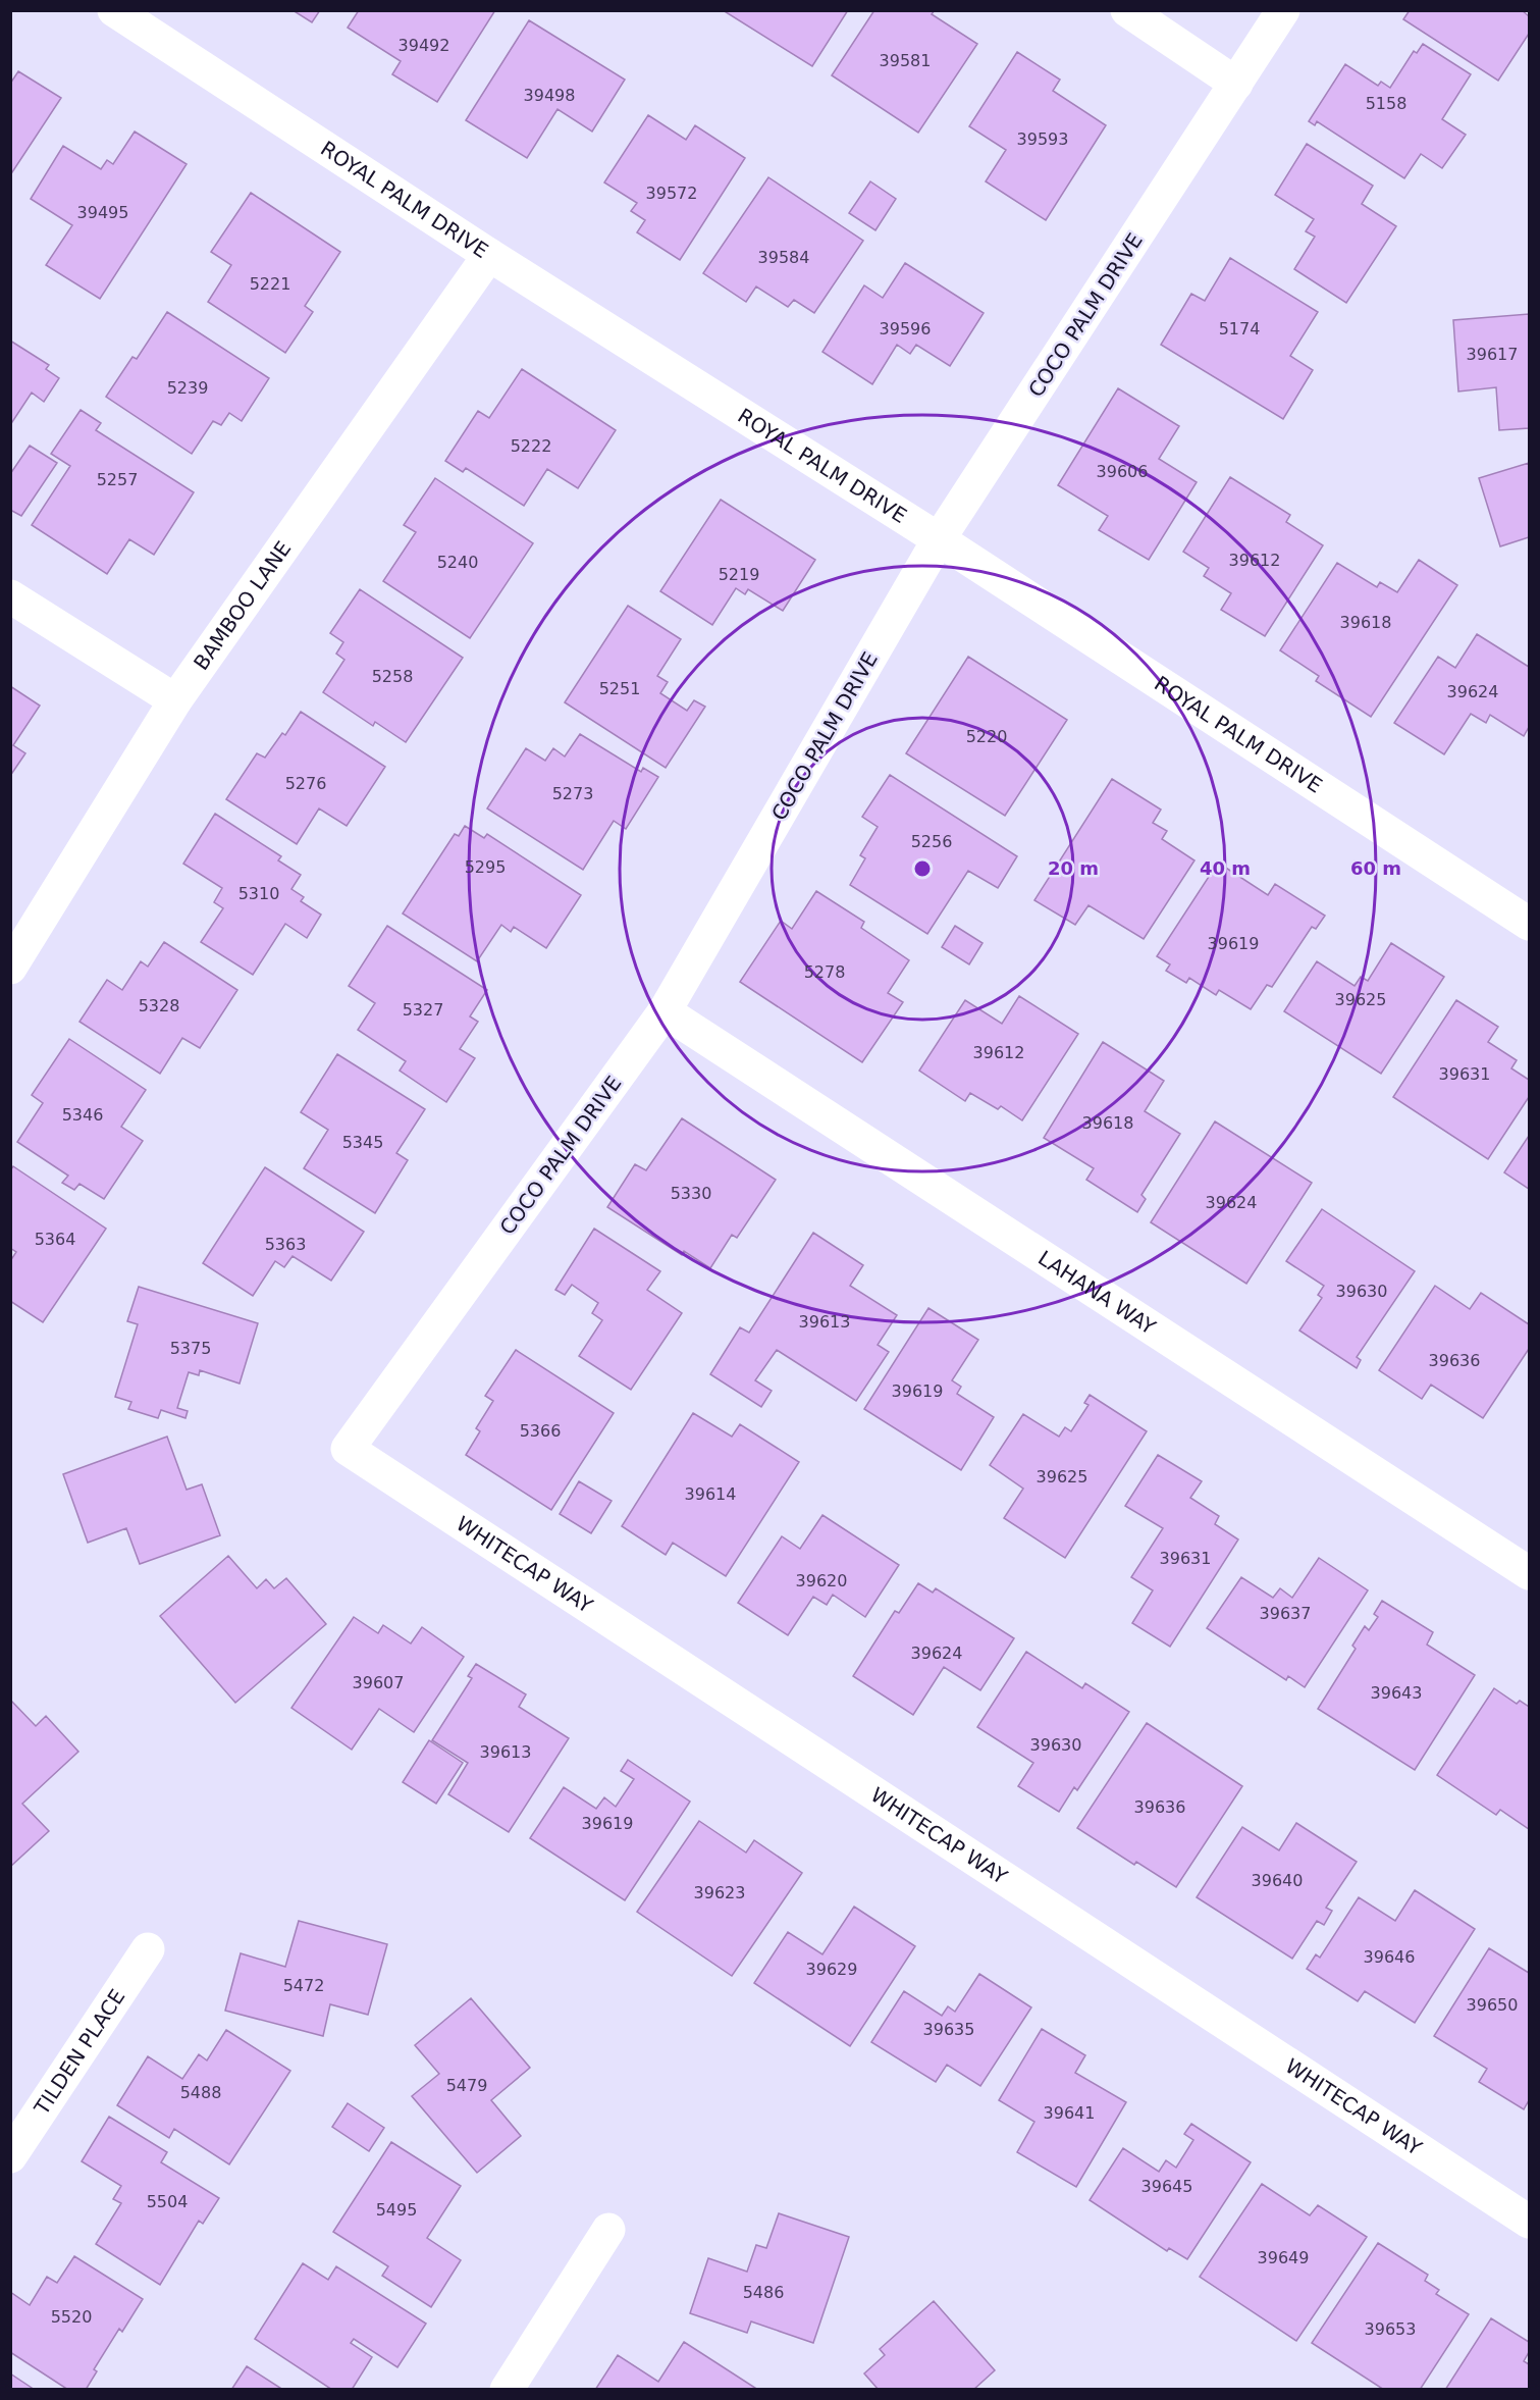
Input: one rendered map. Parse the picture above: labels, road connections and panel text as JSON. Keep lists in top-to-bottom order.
{
  "streets": {
    "street": [
      "ROYAL PALM DRIVE",
      "COCO PALM DRIVE",
      "BAMBOO LANE",
      "LAHANA WAY",
      "WHITECAP WAY",
      "TILDEN PLACE"
    ]
  },
  "crossings": [
    ["ROYAL PALM DRIVE", "COCO PALM DRIVE"],
    ["ROYAL PALM DRIVE", "BAMBOO LANE"],
    ["COCO PALM DRIVE", "LAHANA WAY"],
    ["COCO PALM DRIVE", "WHITECAP WAY"]
  ],
  "house_numbers": [
    "39492",
    "39581",
    "39498",
    "5158",
    "39593",
    "39572",
    "39495",
    "39584",
    "5221",
    "39596",
    "5174",
    "39617",
    "5239",
    "5222",
    "39606",
    "5257",
    "39612",
    "5240",
    "5219",
    "39618",
    "5258",
    "5251",
    "39624",
    "5220",
    "5276",
    "5273",
    "5256",
    "5295",
    "5310",
    "39619",
    "5278",
    "39625",
    "5328",
    "5327",
    "39612",
    "39631",
    "5346",
    "39618",
    "5345",
    "5330",
    "39624",
    "5364",
    "5363",
    "39630",
    "39613",
    "5375",
    "39636",
    "39619",
    "5366",
    "39625",
    "39614",
    "39631",
    "39620",
    "39637",
    "39624",
    "39607",
    "39643",
    "39630",
    "39613",
    "39636",
    "39619",
    "39640",
    "39623",
    "39646",
    "39629",
    "5472",
    "39650",
    "39635",
    "5479",
    "5488",
    "39641",
    "39645",
    "5504",
    "5495",
    "39649",
    "5486",
    "5520",
    "39653"
  ],
  "rings": ["20 m", "40 m", "60 m"]
}
